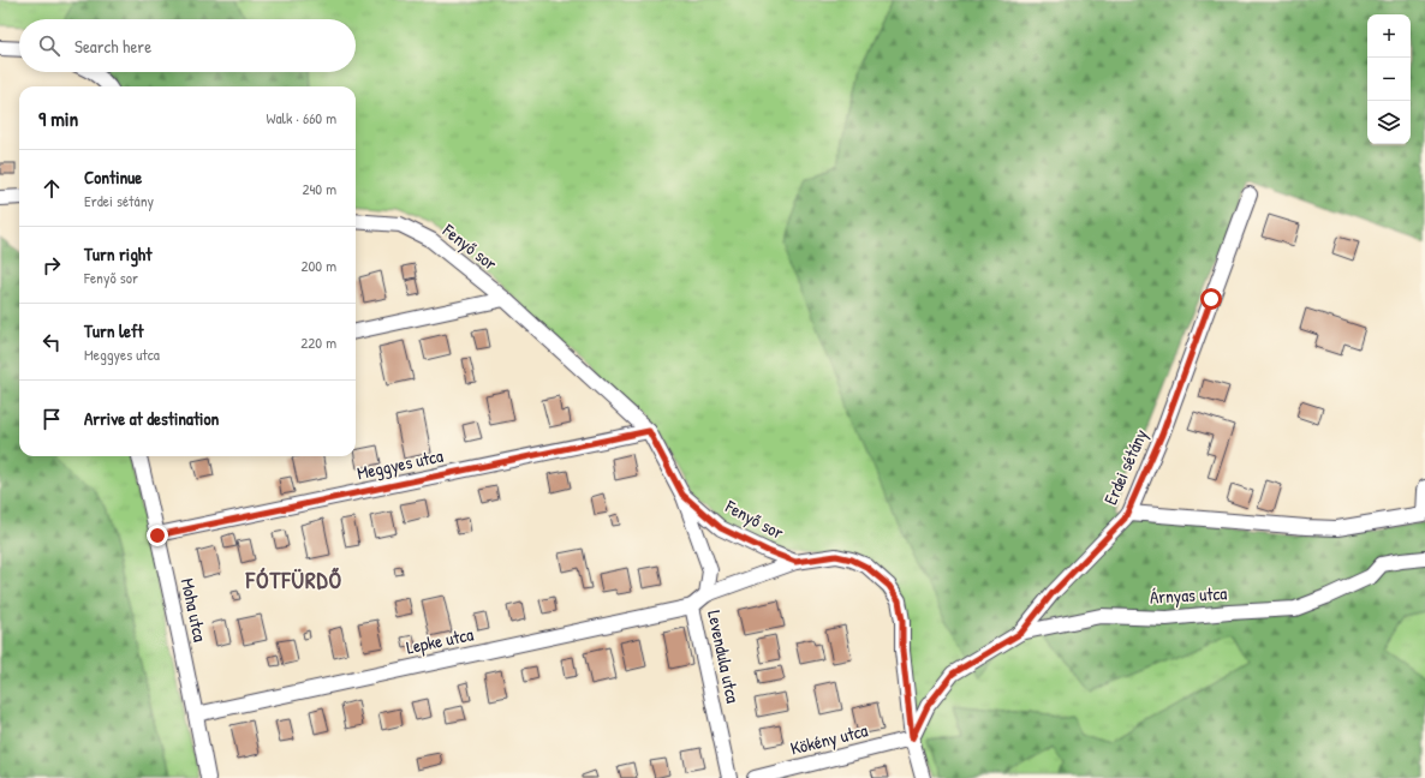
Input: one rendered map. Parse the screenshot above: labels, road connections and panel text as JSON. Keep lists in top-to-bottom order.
{
  "streets": {
    "street": [
      "Fenyő sor",
      "Meggyes utca",
      "Erdei sétány",
      "Árnyas utca",
      "Moha utca",
      "Lepke utca",
      "Levendula utca",
      "Kökény utca"
    ]
  },
  "crossings": [
    ["Fenyő sor", "Meggyes utca"],
    ["Fenyő sor", "Erdei sétány"],
    ["Fenyő sor", "Levendula utca"],
    ["Fenyő sor", "Kökény utca"],
    ["Meggyes utca", "Moha utca"],
    ["Erdei sétány", "Árnyas utca"],
    ["Erdei sétány", "Kökény utca"],
    ["Moha utca", "Lepke utca"],
    ["Lepke utca", "Levendula utca"]
  ],
  "districts": ["FÓTFÜRDŐ"],
  "page": {
    "map_buttons": ["+", "−"],
    "search": "Search here",
    "heading": ["9 min", "Walk · 660 m"],
    "list": [
      ["Continue", "Erdei sétány", "240 m"],
      ["Turn right", "Fenyő sor", "200 m"],
      ["Turn left", "Meggyes utca", "220 m"],
      "Arrive at destination"
    ]
  }
}
